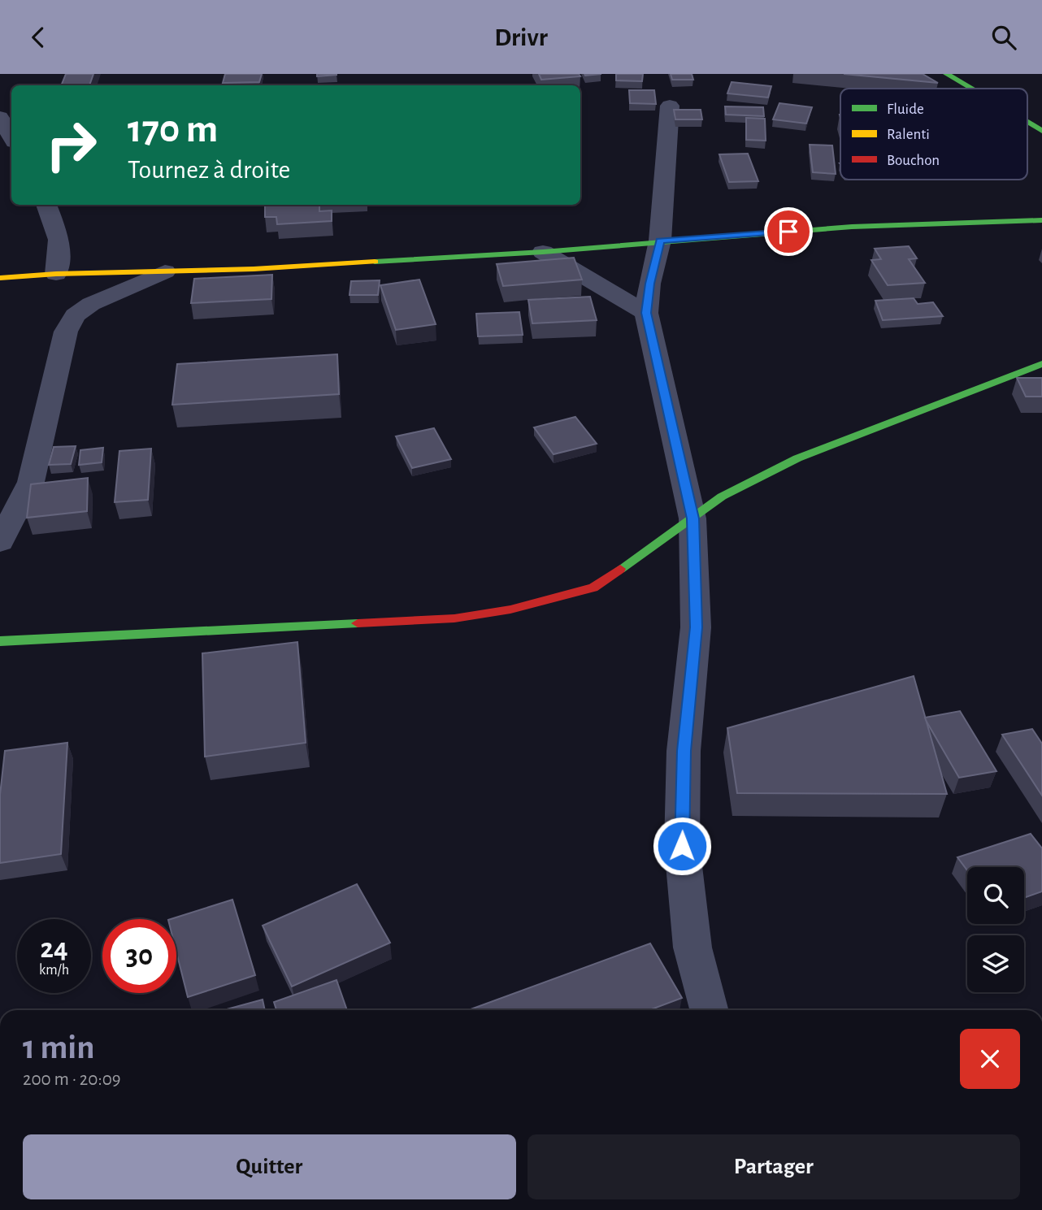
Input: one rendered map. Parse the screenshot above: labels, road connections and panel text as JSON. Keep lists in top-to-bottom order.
{
  "legend": ["Fluide", "Ralenti", "Bouchon"],
  "page": {
    "header": "Drivr",
    "turn": ["170 m", "Tournez à droite"],
    "speed": "24 km/h",
    "limit": "30",
    "heading": ["1 min", "200 m · 20:09"],
    "buttons": ["Quitter", "Partager"]
  }
}
